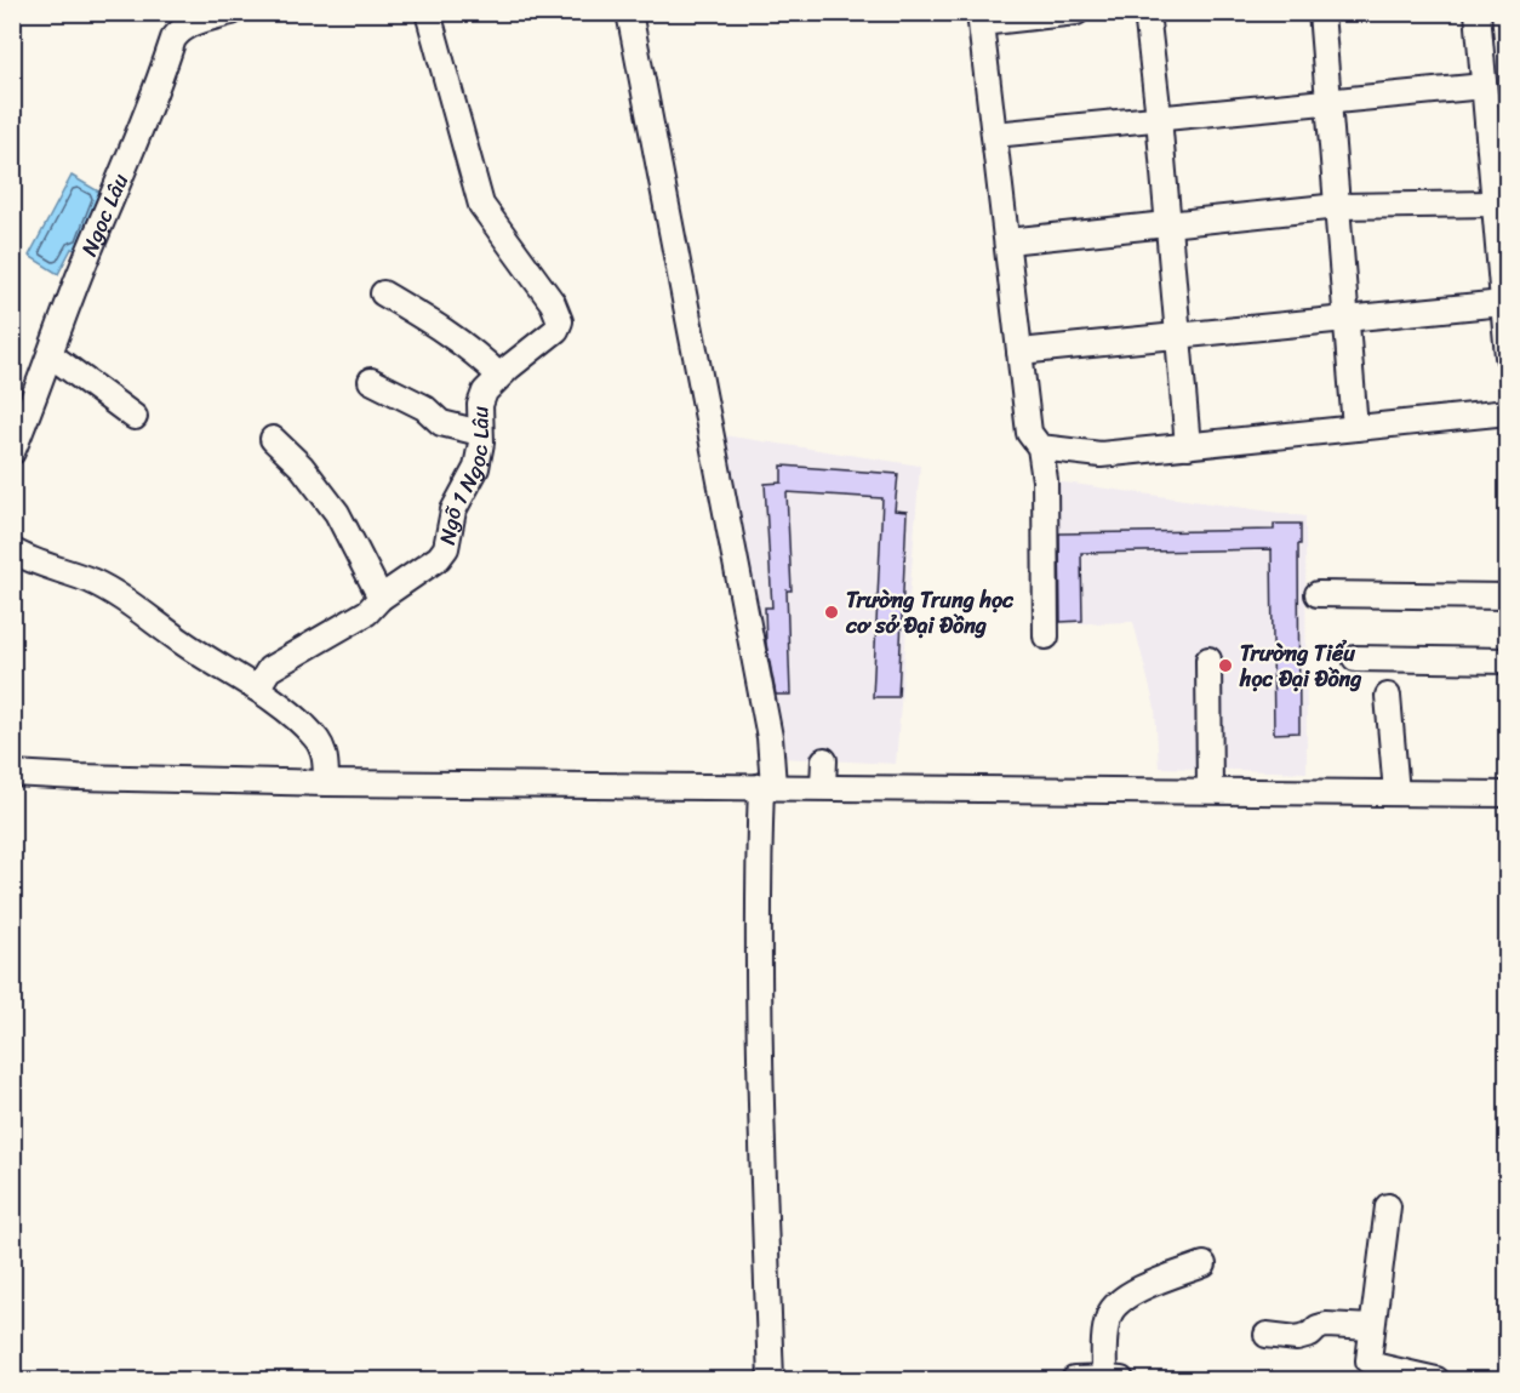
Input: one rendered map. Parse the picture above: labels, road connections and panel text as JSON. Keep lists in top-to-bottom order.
{
  "streets": {
    "street": ["Ngọc Lâu", "Ngõ 1 Ngọc Lâu"]
  },
  "places": ["Trường Trung học cơ sở Đại Đồng", "Trường Tiểu học Đại Đồng"]
}
